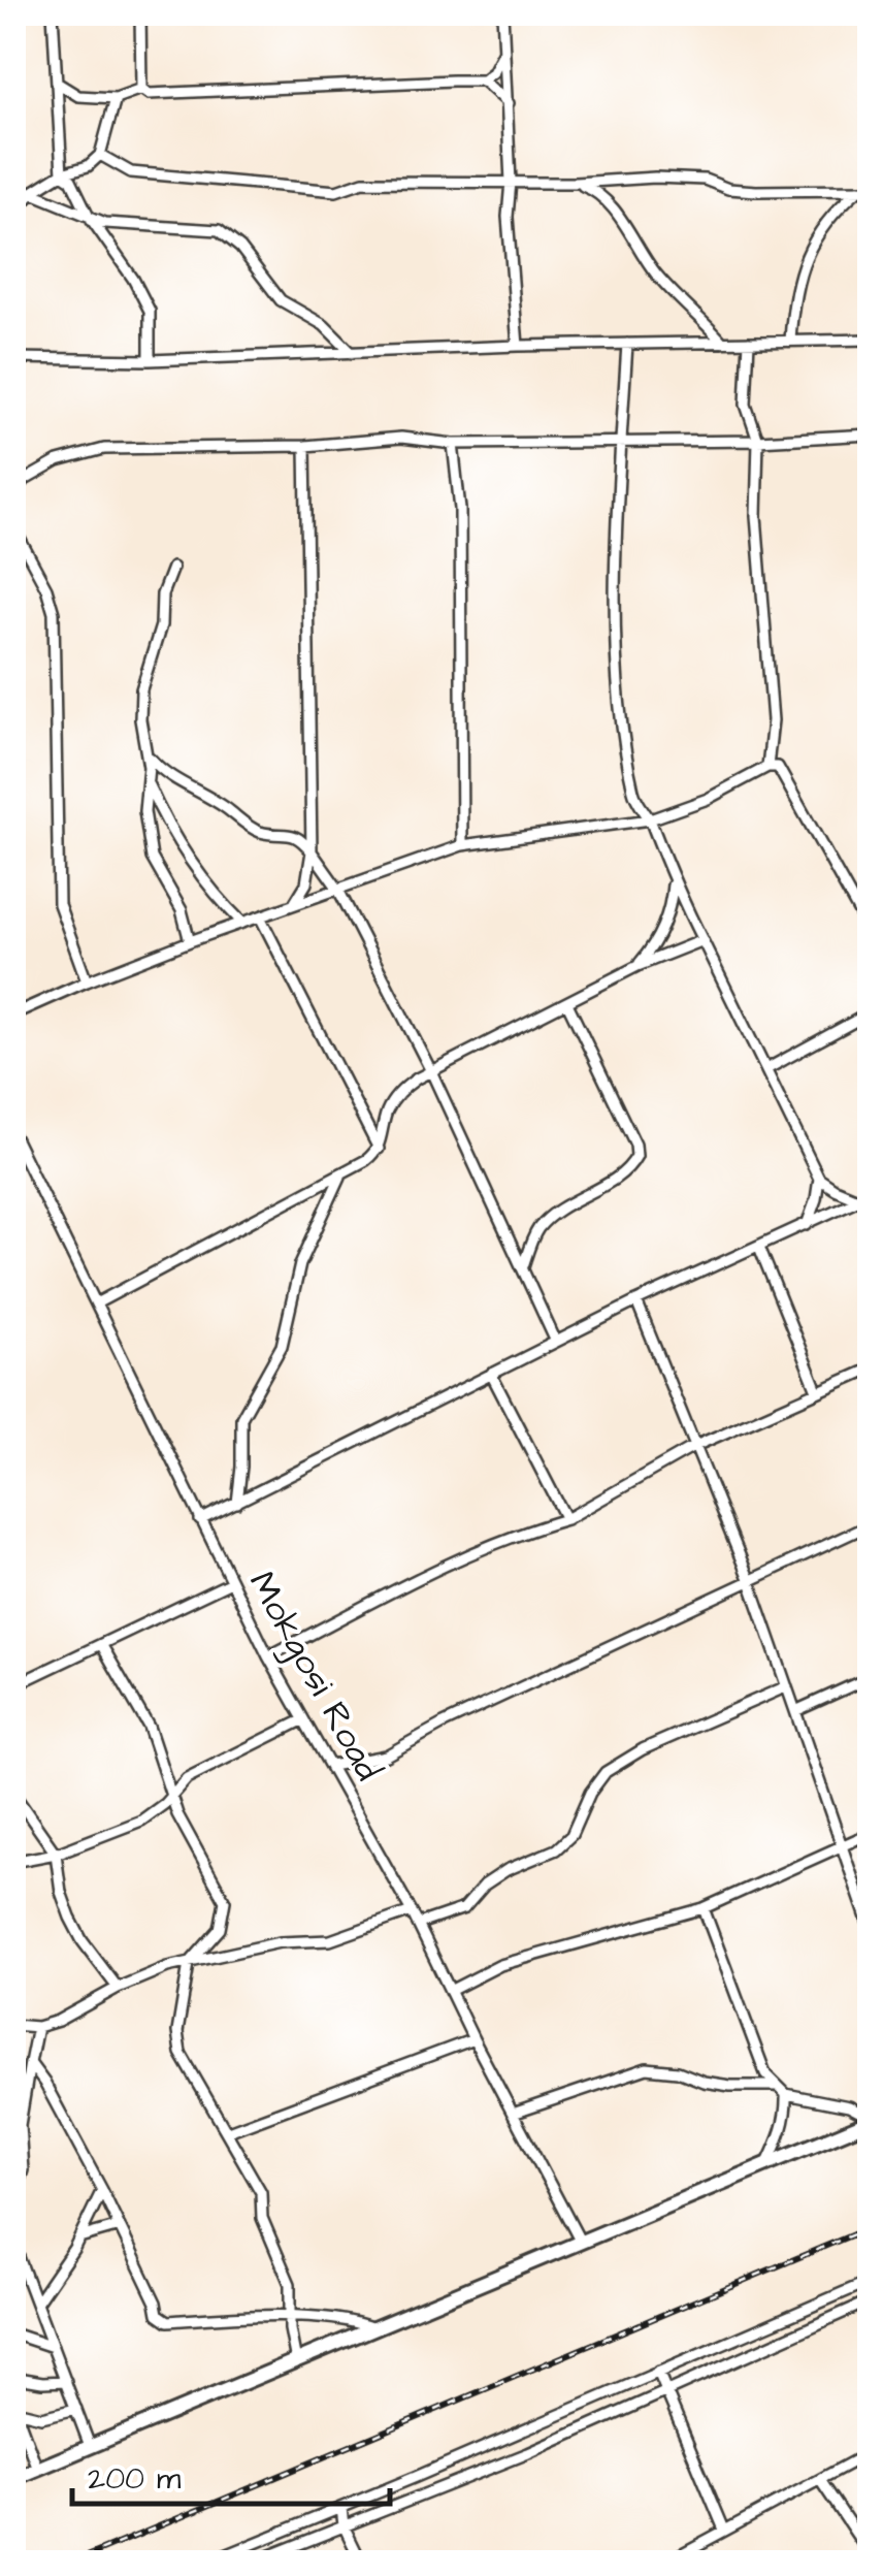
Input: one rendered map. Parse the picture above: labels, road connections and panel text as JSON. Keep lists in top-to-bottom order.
{
  "streets": {
    "street": ["Mokgosi Road"]
  },
  "scale_bar": "200 m"
}
